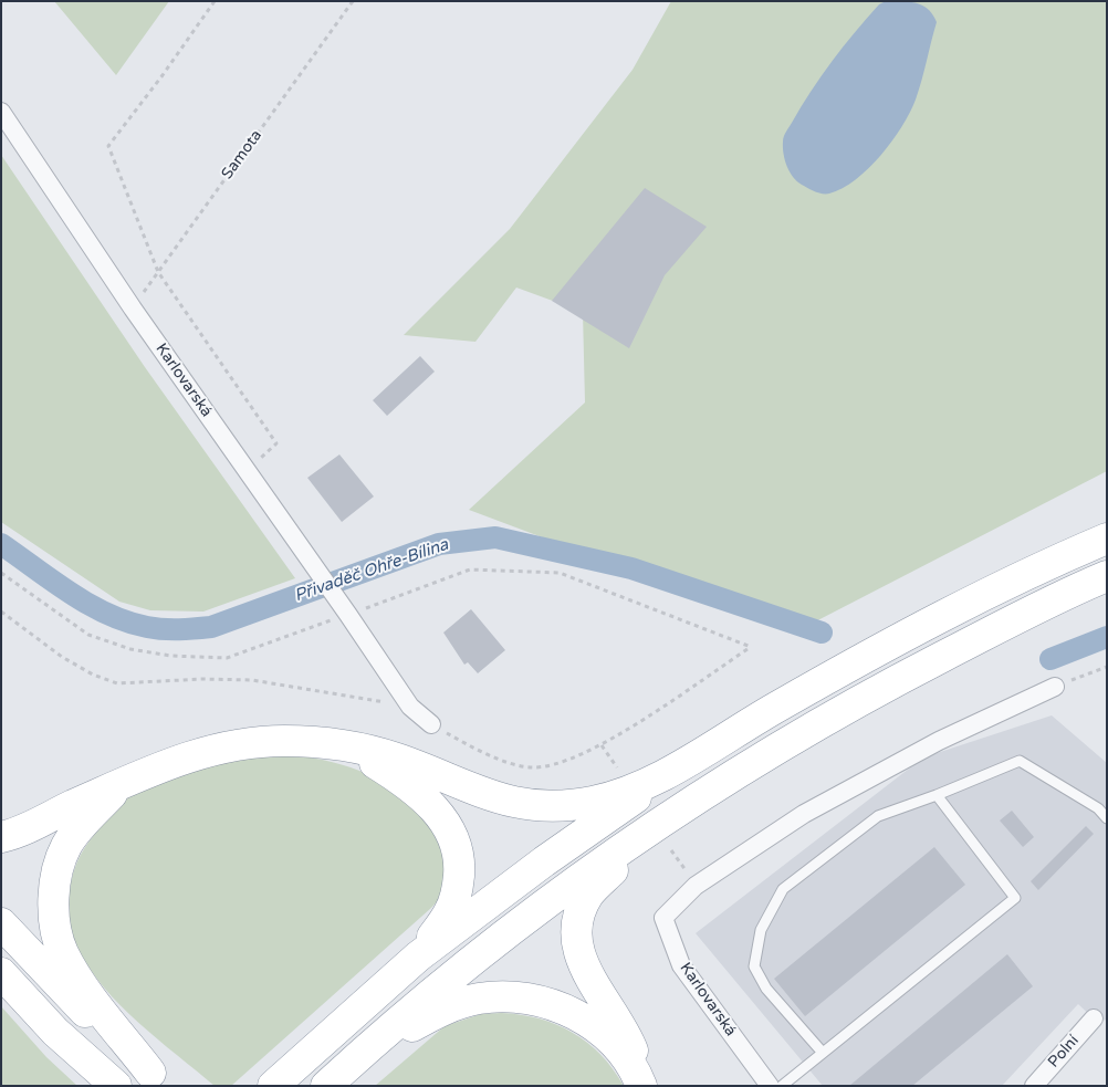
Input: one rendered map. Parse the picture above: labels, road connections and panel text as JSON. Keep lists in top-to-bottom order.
{
  "streets": {
    "street": ["Karlovarská", "Polní"],
    "path": ["Samota"]
  },
  "crossings": [
    ["Samota", "Karlovarská"]
  ],
  "water": ["Přivaděč Ohře-Bílina"]
}
